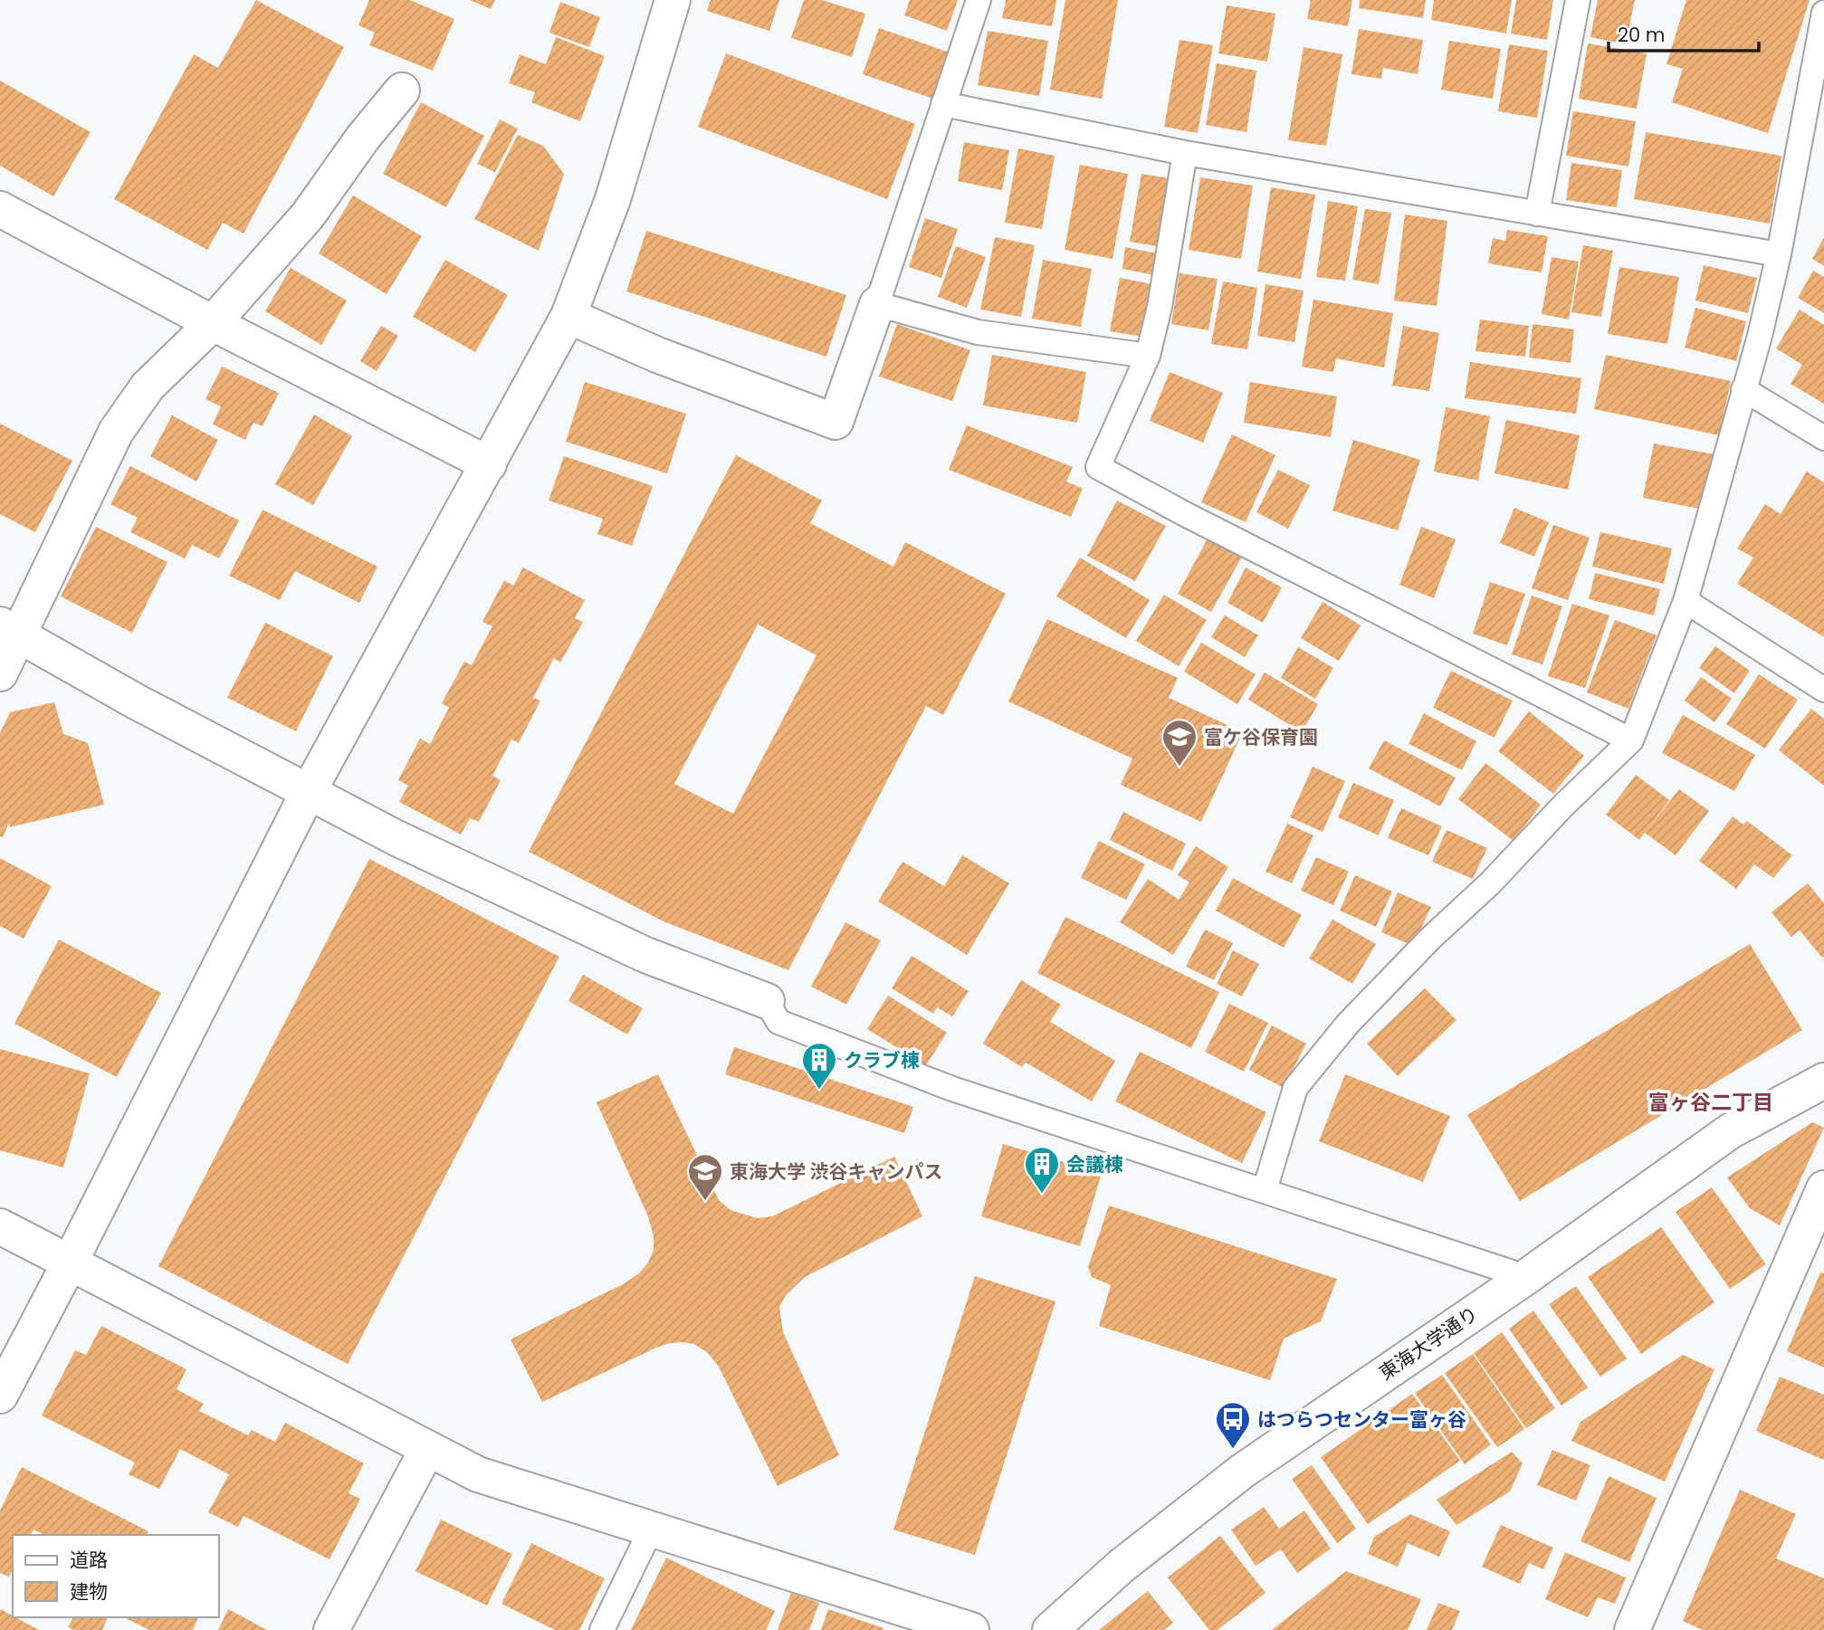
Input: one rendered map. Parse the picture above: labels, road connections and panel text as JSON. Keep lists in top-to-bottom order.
{
  "streets": {
    "street": ["東海大学通り"]
  },
  "districts": ["富ヶ谷二丁目"],
  "places": {
    "school or university": ["富ケ谷保育園", "東海大学 渋谷キャンパス"],
    "building": ["クラブ棟", "会議棟"],
    "bus stop": ["はつらつセンター富ヶ谷"]
  },
  "legend": ["道路", "建物"],
  "scale_bar": "20 m"
}
